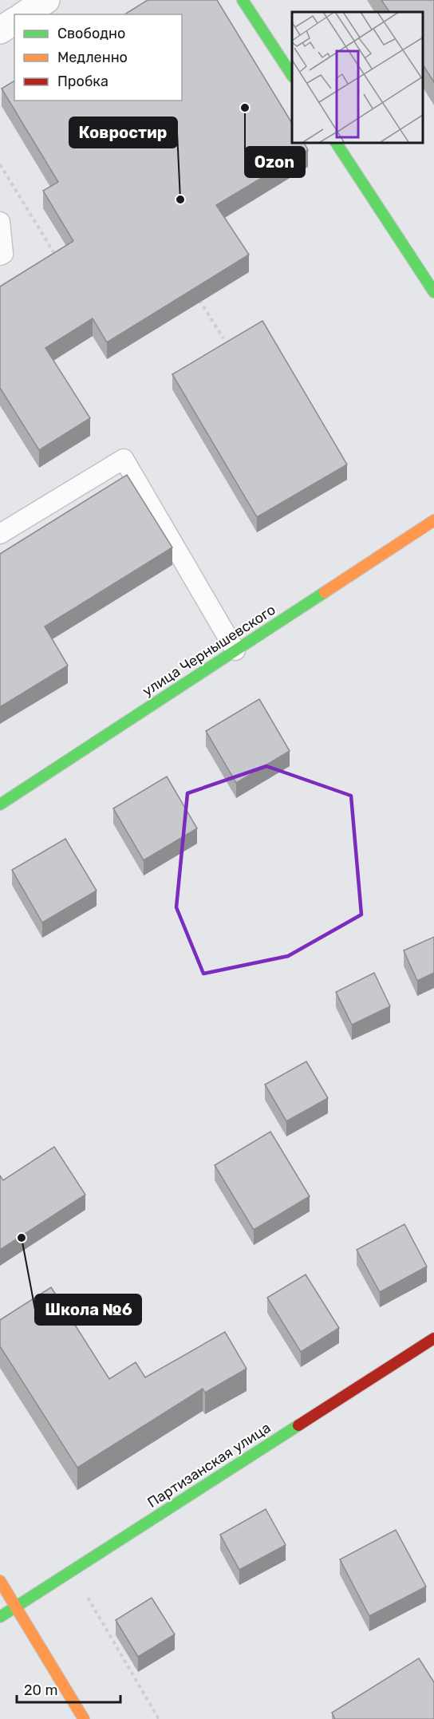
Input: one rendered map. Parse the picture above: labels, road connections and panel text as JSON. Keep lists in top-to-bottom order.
{
  "streets": {
    "street": ["улица Чернышевского", "Партизанская улица"]
  },
  "places": ["Ozon", "Ковростир", "Школа №6"],
  "legend": ["Свободно", "Медленно", "Пробка"],
  "scale_bar": "20 m"
}
